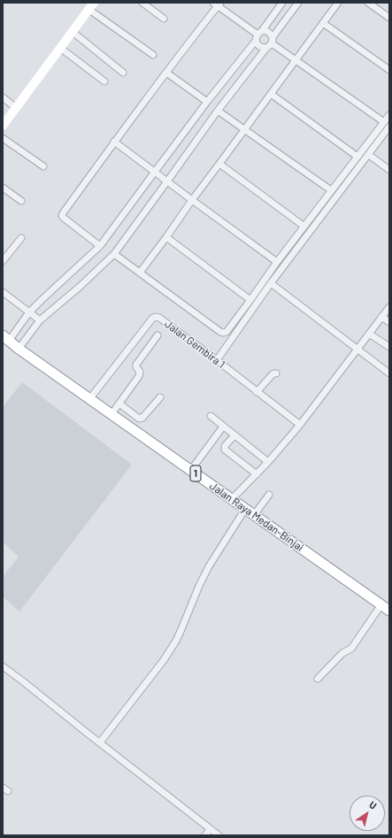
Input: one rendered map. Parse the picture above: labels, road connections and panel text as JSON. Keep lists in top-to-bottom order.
{
  "streets": {
    "highway": ["1", "Jalan Raya Medan-Binjai"],
    "street": ["Jalan Gembira 1"]
  },
  "crossings": [
    ["Jalan Gembira 1", "Jalan Raya Medan-Binjai"]
  ],
  "north": "top right"
}
